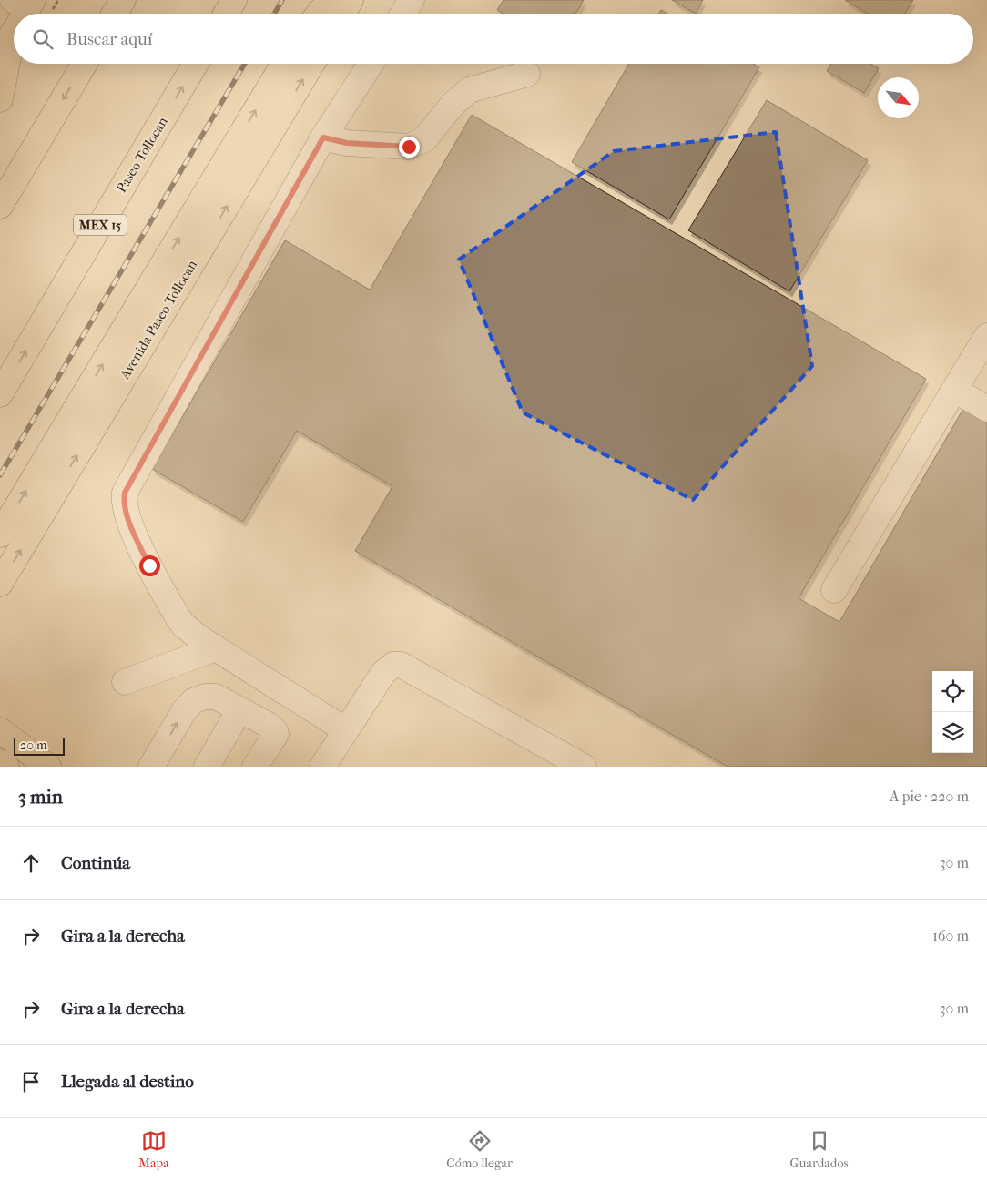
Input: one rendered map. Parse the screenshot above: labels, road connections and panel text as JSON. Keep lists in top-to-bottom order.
{
  "streets": {
    "main road": ["Paseo Tollocan", "MEX 15", "Avenida Paseo Tollocan"]
  },
  "one_way": ["Avenida Paseo Tollocan"],
  "scale_bar": "20 m",
  "north": "bottom right",
  "page": {
    "search": "Buscar aquí",
    "scale": "20 m",
    "heading": ["3 min", "A pie · 220 m"],
    "list": [
      ["Continúa", "30 m"],
      ["Gira a la derecha", "160 m"],
      ["Gira a la derecha", "30 m"],
      "Llegada al destino"
    ],
    "nav": ["Mapa", "Cómo llegar", "Guardados"]
  }
}
